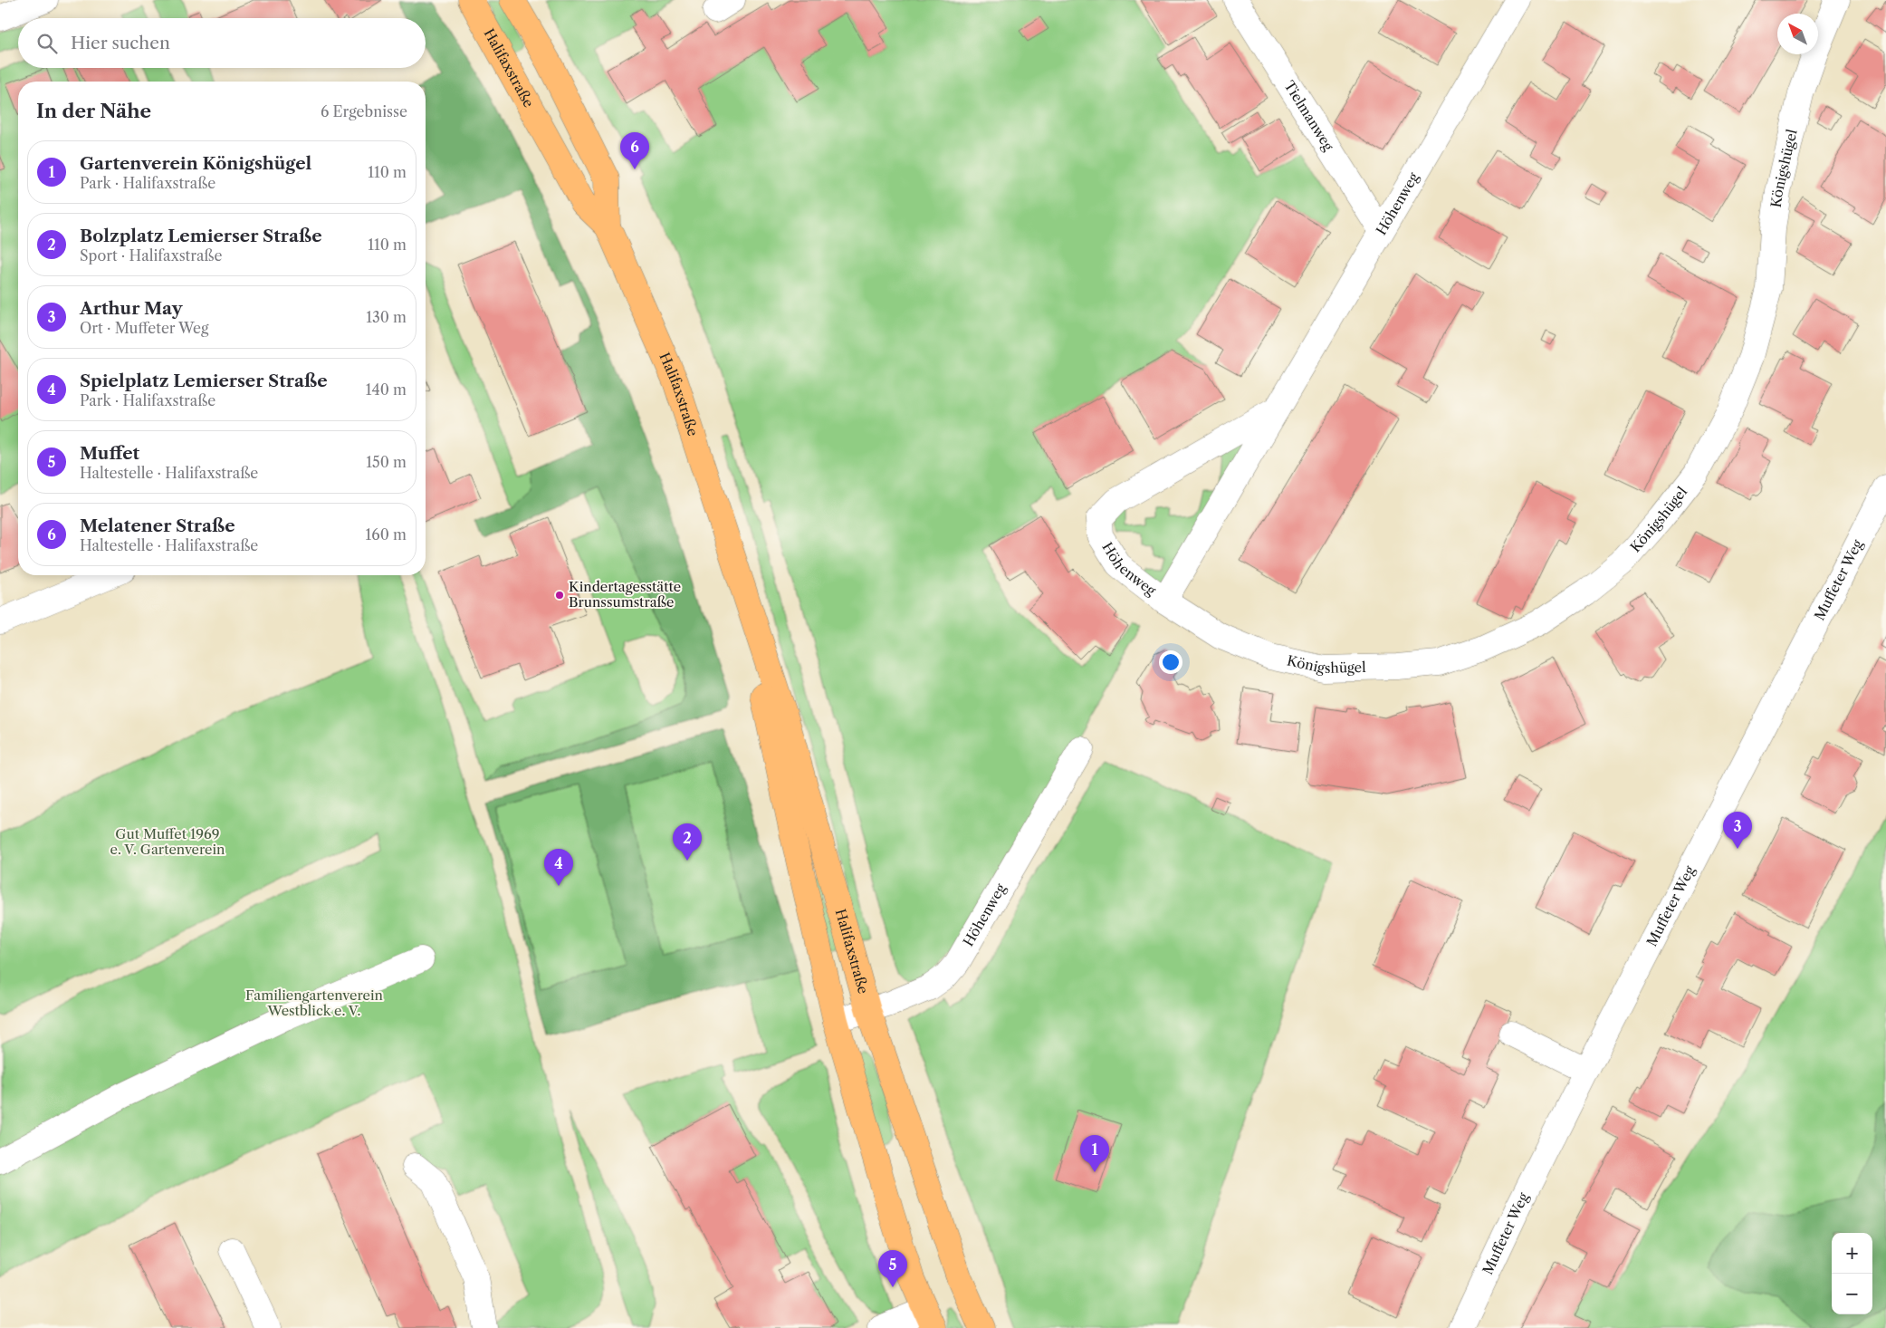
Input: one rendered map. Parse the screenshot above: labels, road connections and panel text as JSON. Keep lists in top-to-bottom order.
{
  "streets": {
    "main road": ["Halifaxstraße"],
    "street": [
      "Tielmanweg",
      "Königshügel",
      "Höhenweg",
      "Muffeter Weg"
    ]
  },
  "crossings": [
    ["Halifaxstraße", "Höhenweg"],
    ["Tielmanweg", "Höhenweg"],
    ["Königshügel", "Höhenweg"]
  ],
  "parks": ["Gut Muffet 1969 e. V. Gartenverein", "Familiengartenverein Westblick e. V."],
  "places": ["Kindertagesstätte Brunssumstraße"],
  "north": "top left",
  "page": {
    "search": "Hier suchen",
    "heading": ["In der Nähe", "6 Ergebnisse"],
    "pins": [
      "6",
      "3",
      "2",
      "4",
      "1",
      "5"
    ],
    "list": [
      {
        "mark": "1",
        "name": "Gartenverein Königshügel",
        "note": "Park · Halifaxstraße",
        "value": "110 m"
      },
      {
        "mark": "2",
        "name": "Bolzplatz Lemierser Straße",
        "note": "Sport · Halifaxstraße",
        "value": "110 m"
      },
      {
        "mark": "3",
        "name": "Arthur May",
        "note": "Ort · Muffeter Weg",
        "value": "130 m"
      },
      {
        "mark": "4",
        "name": "Spielplatz Lemierser Straße",
        "note": "Park · Halifaxstraße",
        "value": "140 m"
      },
      {
        "mark": "5",
        "name": "Muffet",
        "note": "Haltestelle · Halifaxstraße",
        "value": "150 m"
      },
      {
        "mark": "6",
        "name": "Melatener Straße",
        "note": "Haltestelle · Halifaxstraße",
        "value": "160 m"
      }
    ],
    "map_buttons": ["+", "−"]
  }
}
